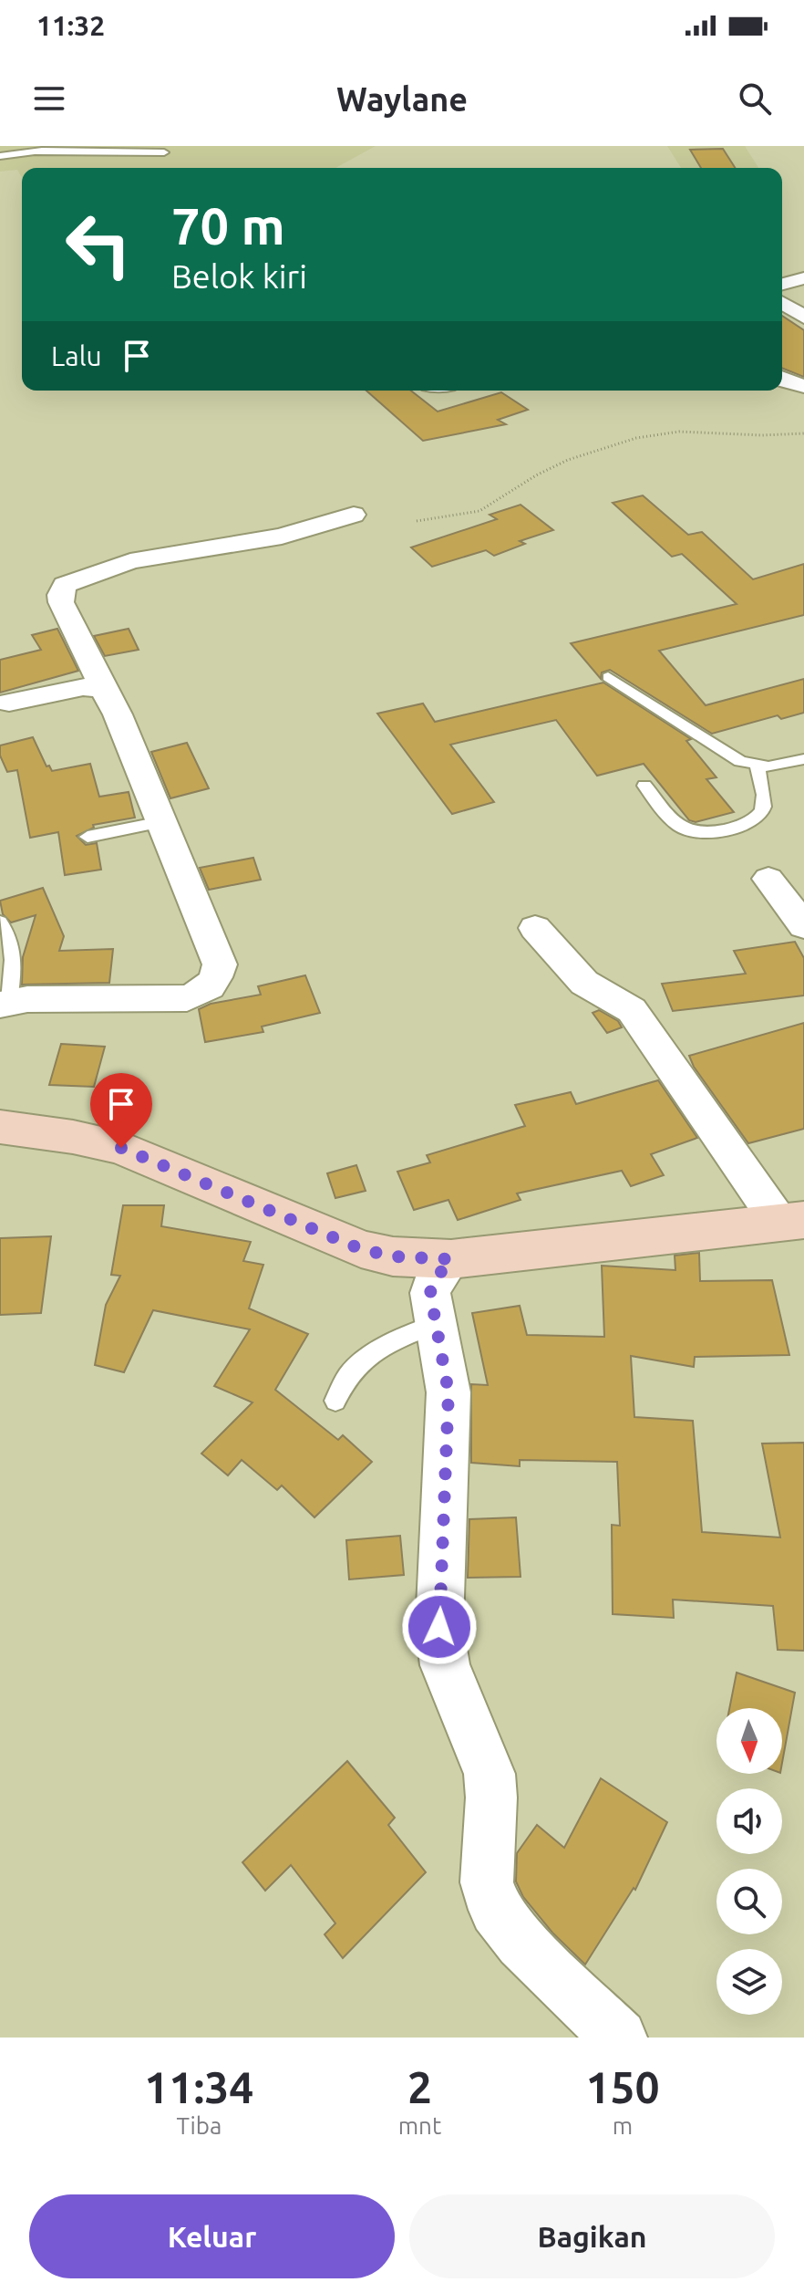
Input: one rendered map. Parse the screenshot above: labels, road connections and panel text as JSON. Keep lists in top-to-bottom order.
{
  "north": "bottom",
  "page": {
    "status": "11:32",
    "header": "Waylane",
    "turn": ["70 m", "Belok kiri"],
    "then": "Lalu",
    "eta": [
      "11:34",
      "Tiba",
      "2",
      "mnt",
      "150",
      "m"
    ],
    "buttons": ["Keluar", "Bagikan"]
  }
}
